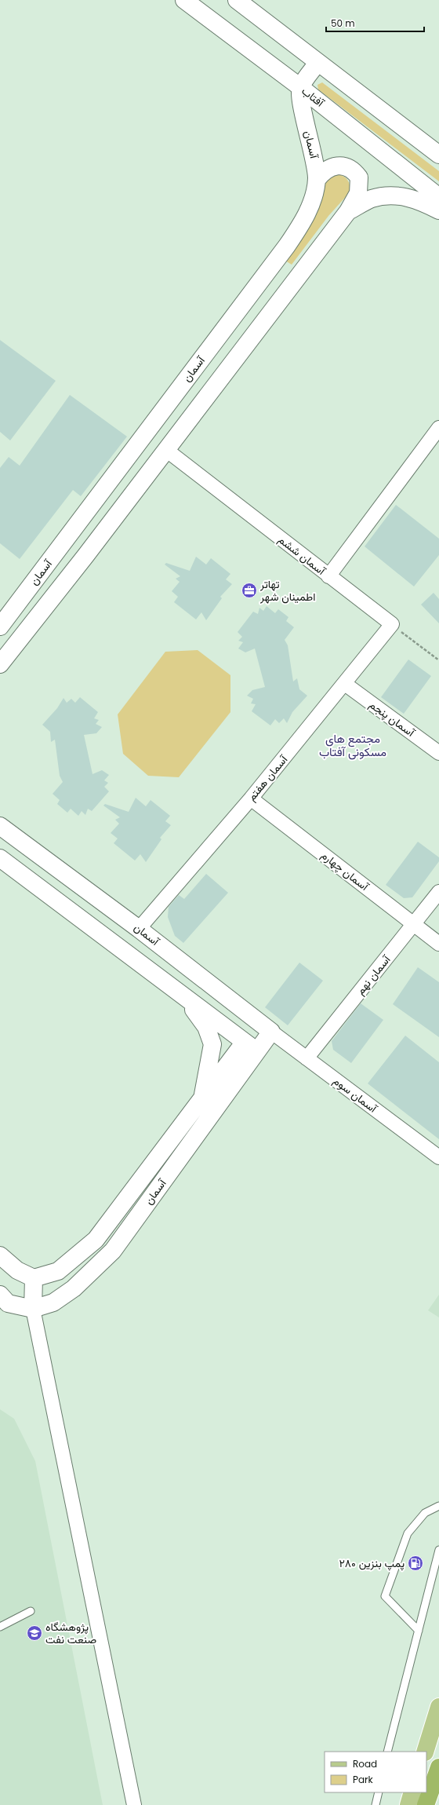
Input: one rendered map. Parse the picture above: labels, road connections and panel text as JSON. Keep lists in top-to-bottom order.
{
  "streets": {
    "street": [
      "آفتاب",
      "آسمان",
      "آسمان ششم",
      "آسمان پنجم",
      "آسمان هفتم",
      "آسمان چهارم",
      "آسمان نهم",
      "آسمان سوم"
    ]
  },
  "crossings": [
    ["آفتاب", "آسمان"],
    ["آسمان", "آسمان هفتم"],
    ["آسمان", "آسمان سوم"],
    ["آسمان ششم", "آسمان هفتم"],
    ["آسمان پنجم", "آسمان هفتم"],
    ["آسمان هفتم", "آسمان چهارم"],
    ["آسمان چهارم", "آسمان نهم"],
    ["آسمان نهم", "آسمان سوم"]
  ],
  "districts": ["مجتمع های مسکونی آفتاب"],
  "places": {
    "office": ["تهاتر اطمینان شهر"],
    "fuel station": ["پمپ بنزین ۲۸۰"],
    "school or university": ["پژوهشگاه صنعت نفت"]
  },
  "legend": ["Road", "Park"],
  "scale_bar": "50 m"
}
